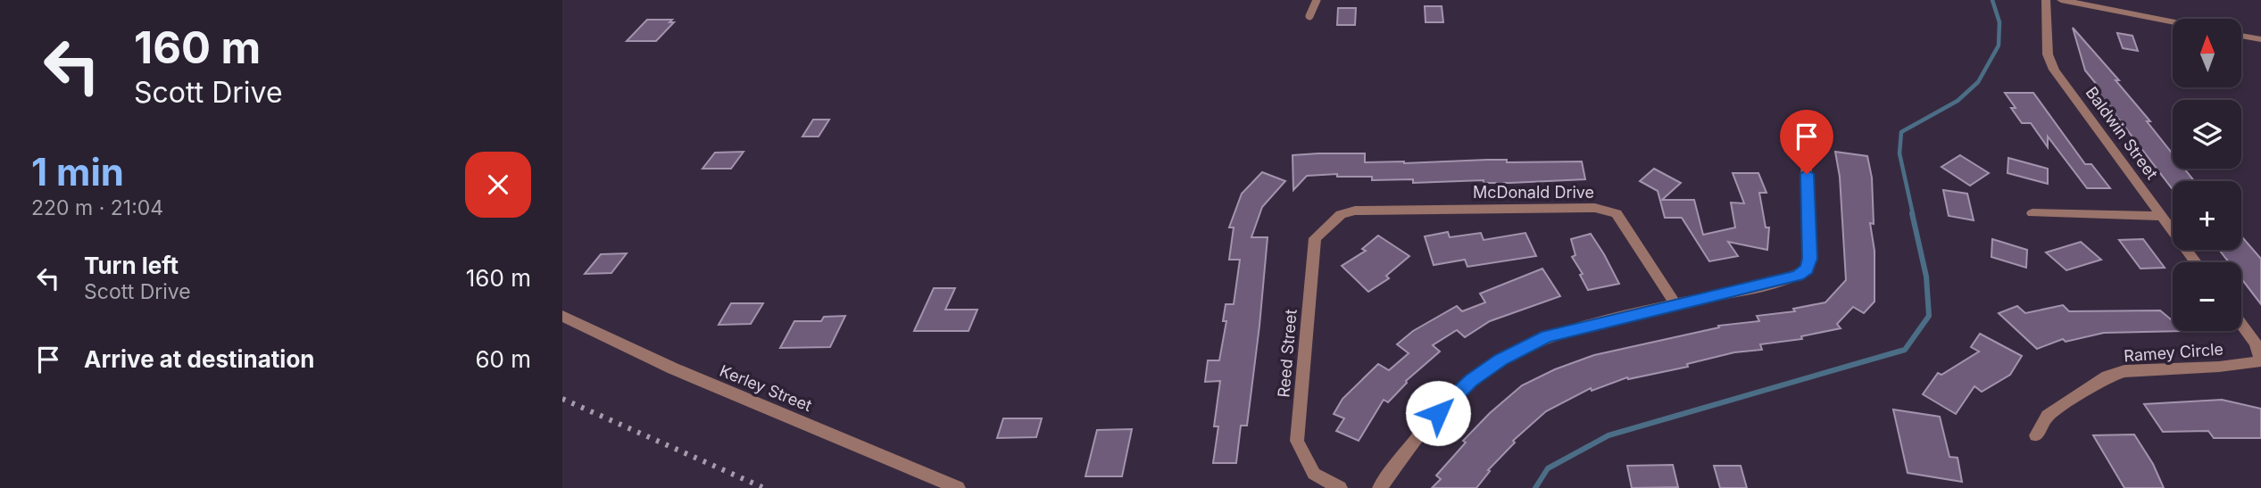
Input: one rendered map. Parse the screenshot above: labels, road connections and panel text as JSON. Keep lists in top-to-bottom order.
{
  "streets": {
    "street": [
      "Baldwin Street",
      "McDonald Drive",
      "Ramey Circle",
      "Reed Street",
      "Kerley Street"
    ]
  },
  "crossings": [
    ["McDonald Drive", "Reed Street"]
  ],
  "north": "top",
  "page": {
    "turn": ["160 m", "Scott Drive"],
    "map_buttons": ["+", "−"],
    "heading": ["1 min", "220 m · 21:04"],
    "list": [
      {
        "name": "Turn left",
        "note": "Scott Drive",
        "value": "160 m"
      },
      {
        "name": "Arrive at destination",
        "value": "60 m"
      }
    ]
  }
}
